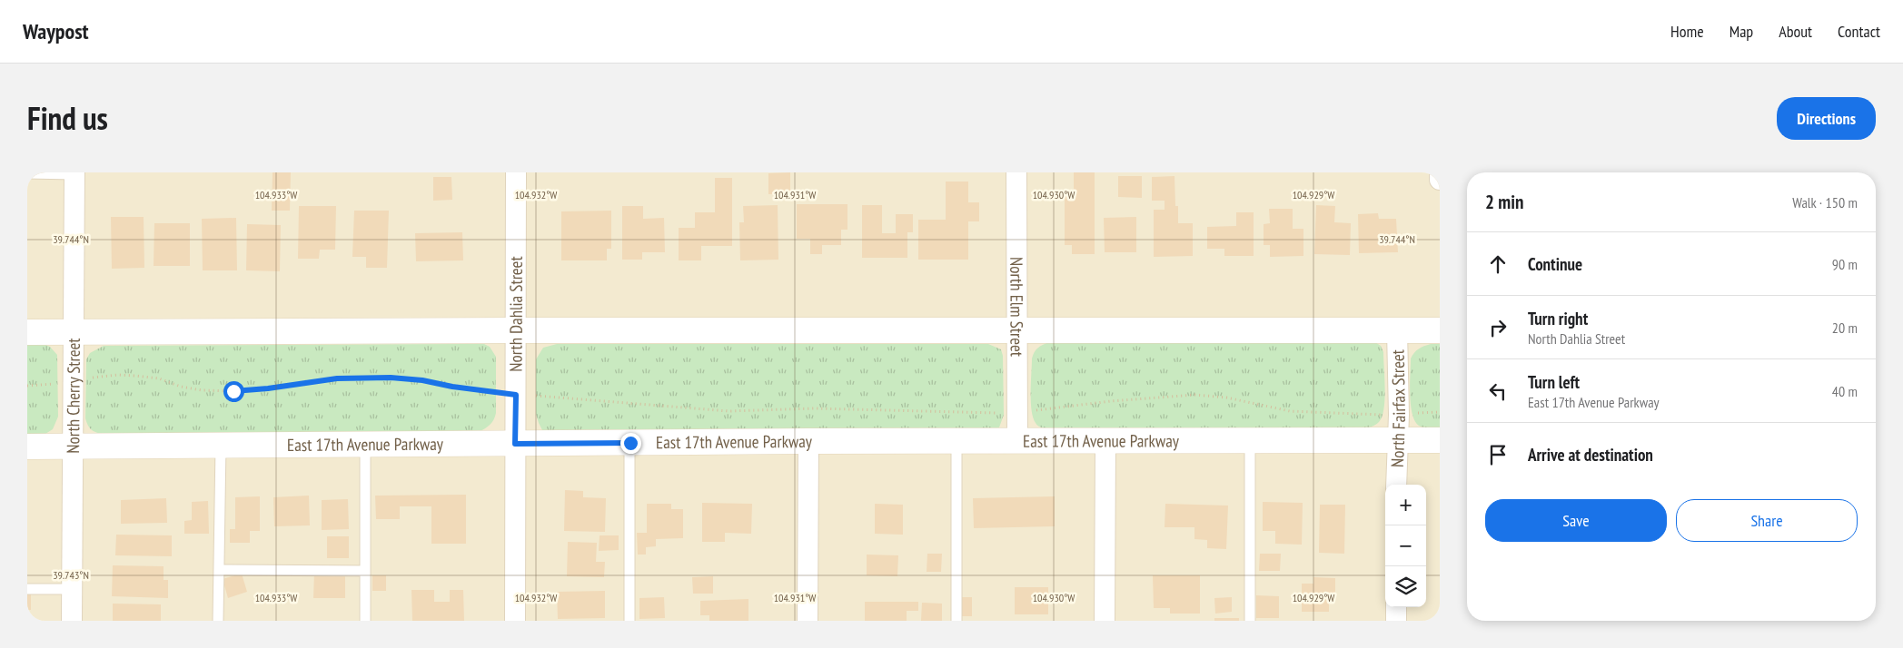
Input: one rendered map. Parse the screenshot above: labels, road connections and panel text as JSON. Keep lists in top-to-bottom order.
{
  "streets": {
    "main road": ["East 17th Avenue Parkway"],
    "street": [
      "North Elm Street",
      "North Dahlia Street",
      "North Cherry Street",
      "North Fairfax Street"
    ]
  },
  "crossings": [
    ["North Elm Street", "East 17th Avenue Parkway"],
    ["North Dahlia Street", "East 17th Avenue Parkway"],
    ["North Cherry Street", "East 17th Avenue Parkway"],
    ["North Fairfax Street", "East 17th Avenue Parkway"]
  ],
  "page": {
    "header": "Waypost",
    "nav": [
      "Home",
      "Map",
      "About",
      "Contact"
    ],
    "title": "Find us",
    "buttons": [
      "Directions",
      ["Save", "Share"]
    ],
    "heading": ["2 min", "Walk · 150 m"],
    "list": [
      ["Continue", "90 m"],
      ["Turn right", "North Dahlia Street", "20 m"],
      ["Turn left", "East 17th Avenue Parkway", "40 m"],
      "Arrive at destination"
    ],
    "map_buttons": ["+", "−"]
  },
  "coordinates": [
    "104.933°W",
    "104.932°W",
    "104.931°W",
    "104.930°W",
    "104.929°W",
    "39.744°N",
    "39.743°N"
  ]
}
